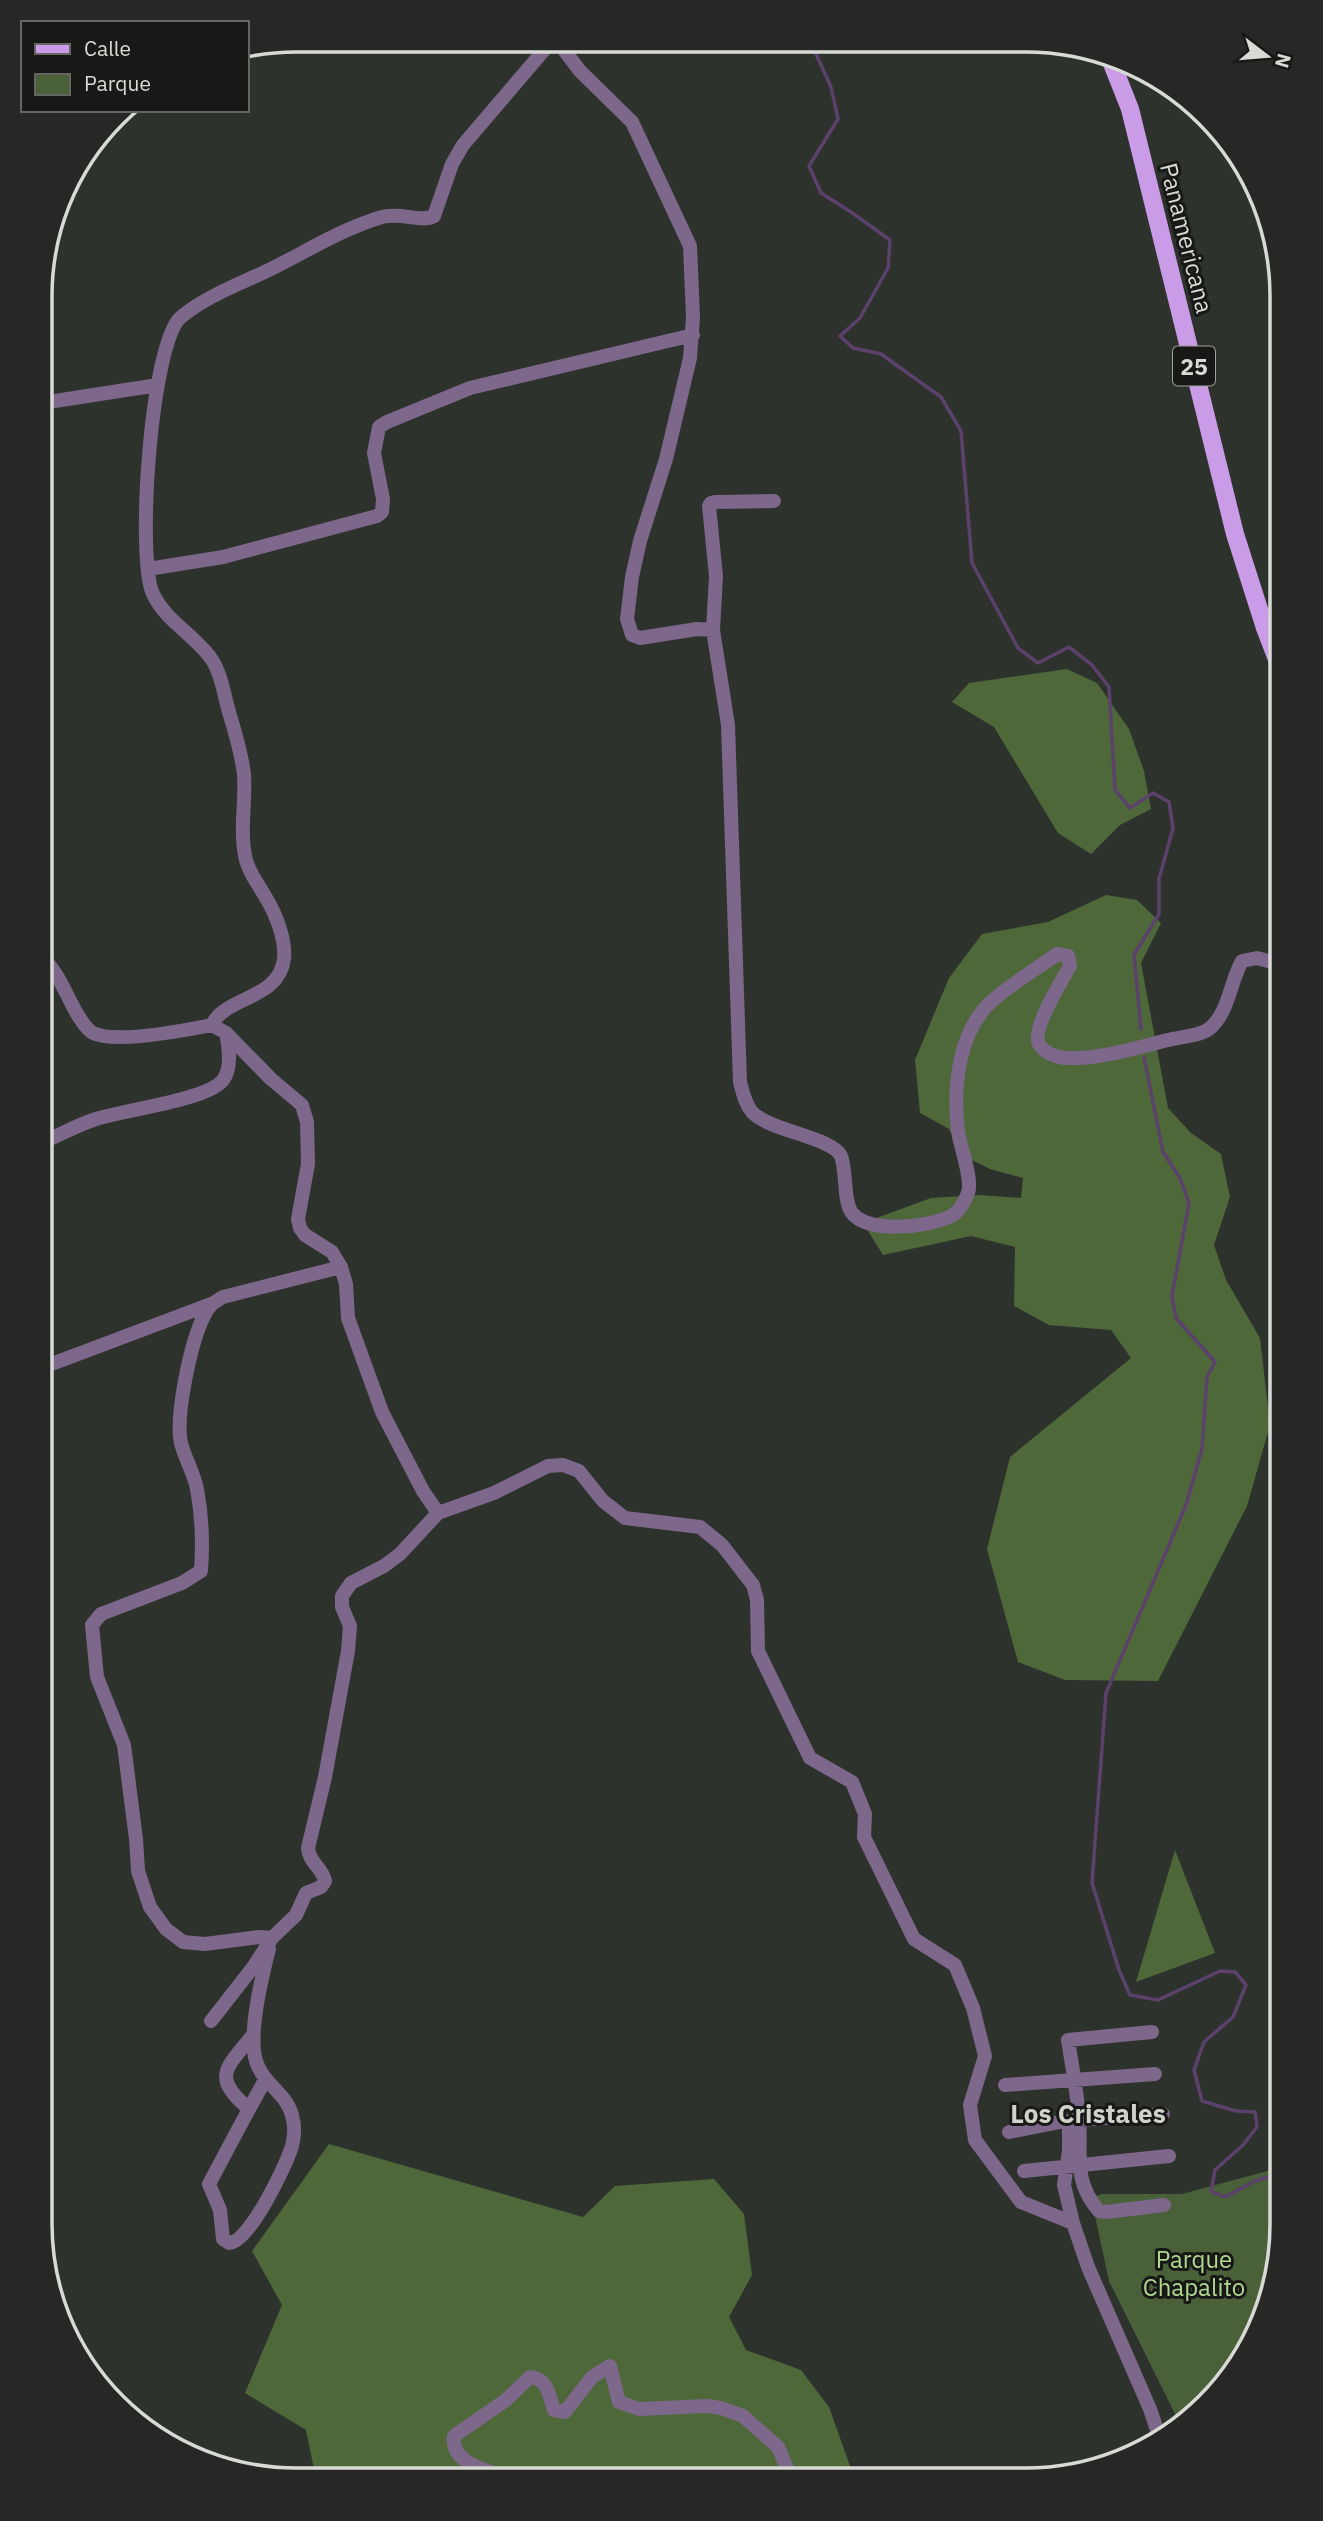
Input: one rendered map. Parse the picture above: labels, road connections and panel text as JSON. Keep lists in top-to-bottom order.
{
  "streets": {
    "main road": ["Panamericana", "25"]
  },
  "districts": ["Los Cristales"],
  "parks": ["Parque Chapalito"],
  "legend": ["Calle", "Parque"],
  "north": "right"
}
